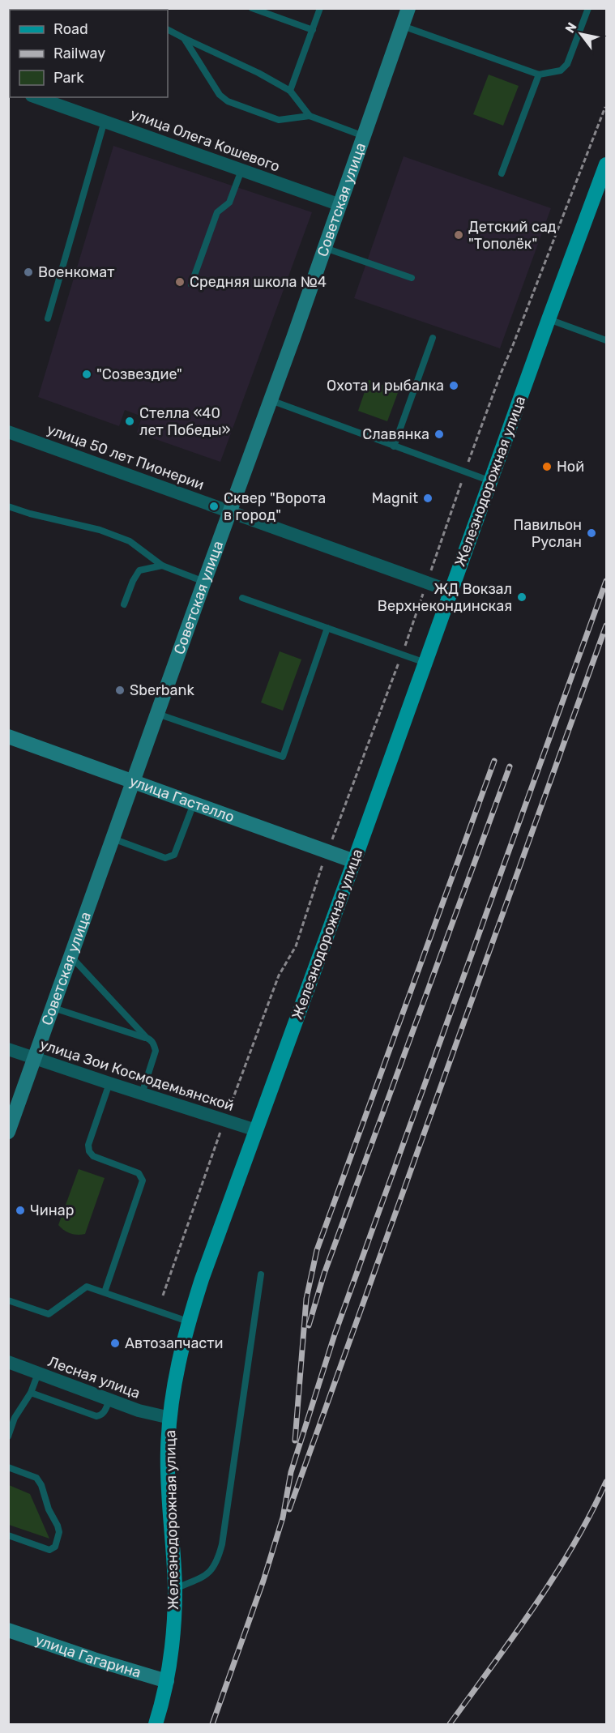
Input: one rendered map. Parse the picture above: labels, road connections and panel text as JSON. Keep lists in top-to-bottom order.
{
  "streets": {
    "main road": ["Железнодорожная улица"],
    "street": [
      "улица Олега Кошевого",
      "Советская улица",
      "улица 50 лет Пионерии",
      "улица Гастелло",
      "улица Зои Космодемьянской",
      "Лесная улица",
      "улица Гагарина"
    ]
  },
  "crossings": [
    ["улица Олега Кошевого", "Советская улица"],
    ["Советская улица", "улица 50 лет Пионерии"],
    ["Советская улица", "улица Гастелло"],
    ["Советская улица", "улица Зои Космодемьянской"],
    ["улица 50 лет Пионерии", "Железнодорожная улица"],
    ["Железнодорожная улица", "улица Гастелло"],
    ["Железнодорожная улица", "улица Зои Космодемьянской"],
    ["Железнодорожная улица", "Лесная улица"],
    ["Железнодорожная улица", "улица Гагарина"]
  ],
  "places": [
    "Детский сад \"Тополёк\"",
    "Военкомат",
    "Средняя школа №4",
    "\"Созвездие\"",
    "Охота и рыбалка",
    "Стелла «40 лет Победы»",
    "Славянка",
    "Ной",
    "Magnit",
    "Сквер \"Ворота в город\"",
    "Павильон Руслан",
    "ЖД Вокзал Верхнекондинская",
    "Sberbank",
    "Чинар",
    "Автозапчасти"
  ],
  "legend": ["Road", "Railway", "Park"],
  "north": "top left"
}
